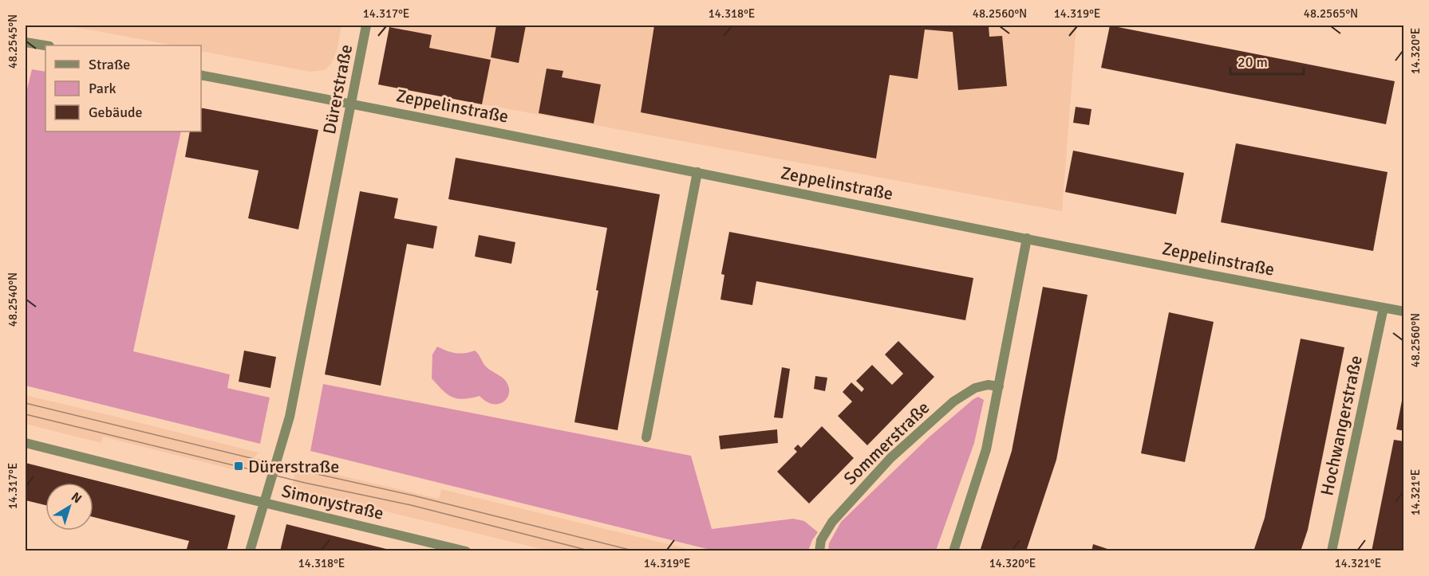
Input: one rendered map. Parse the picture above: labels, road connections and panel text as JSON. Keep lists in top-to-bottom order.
{
  "streets": {
    "street": [
      "Dürerstraße",
      "Zeppelinstraße",
      "Hochwangerstraße",
      "Sommerstraße",
      "Simonystraße"
    ]
  },
  "crossings": [
    ["Dürerstraße", "Zeppelinstraße"],
    ["Dürerstraße", "Simonystraße"],
    ["Zeppelinstraße", "Hochwangerstraße"]
  ],
  "places": {
    "transit": ["Dürerstraße"]
  },
  "legend": ["Straße", "Park", "Gebäude"],
  "scale_bar": "20 m",
  "north": "top right",
  "coordinates": [
    "14.317°E",
    "14.318°E",
    "48.2560°N",
    "14.319°E",
    "48.2565°N",
    "48.2545°N",
    "14.320°E",
    "48.2540°N",
    "14.321°E"
  ]
}
